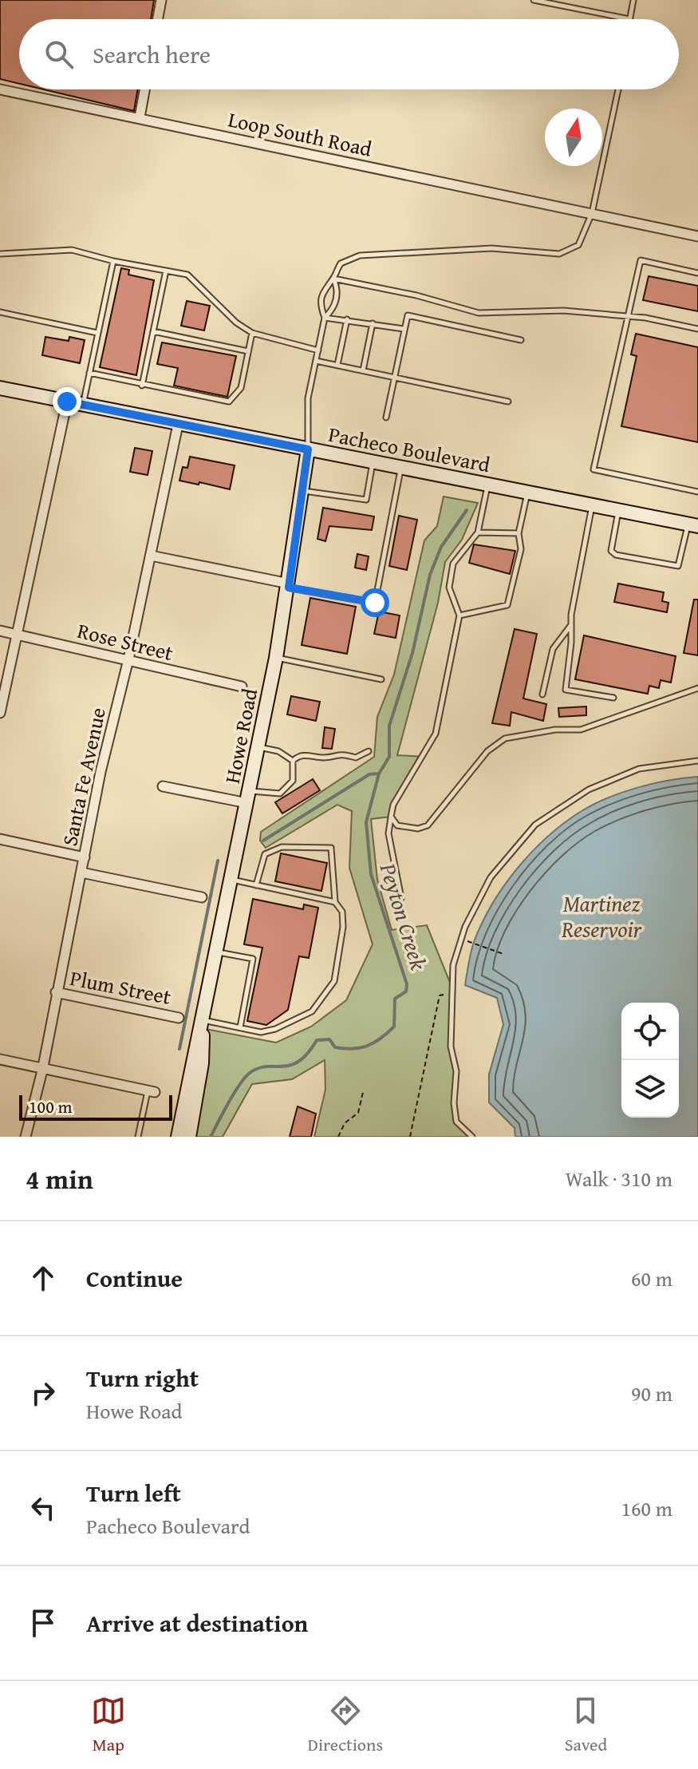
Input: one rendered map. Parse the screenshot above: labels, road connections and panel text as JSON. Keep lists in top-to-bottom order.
{
  "streets": {
    "street": [
      "Loop South Road",
      "Pacheco Boulevard",
      "Rose Street",
      "Howe Road",
      "Santa Fe Avenue",
      "Plum Street"
    ]
  },
  "crossings": [
    ["Pacheco Boulevard", "Howe Road"],
    ["Pacheco Boulevard", "Santa Fe Avenue"],
    ["Rose Street", "Santa Fe Avenue"],
    ["Santa Fe Avenue", "Plum Street"]
  ],
  "water": ["Martinez Reservoir", "Peyton Creek"],
  "scale_bar": "100 m",
  "north": "top",
  "page": {
    "search": "Search here",
    "scale": "100 m",
    "heading": ["4 min", "Walk · 310 m"],
    "list": [
      ["Continue", "60 m"],
      ["Turn right", "Howe Road", "90 m"],
      ["Turn left", "Pacheco Boulevard", "160 m"],
      "Arrive at destination"
    ],
    "nav": ["Map", "Directions", "Saved"]
  }
}
